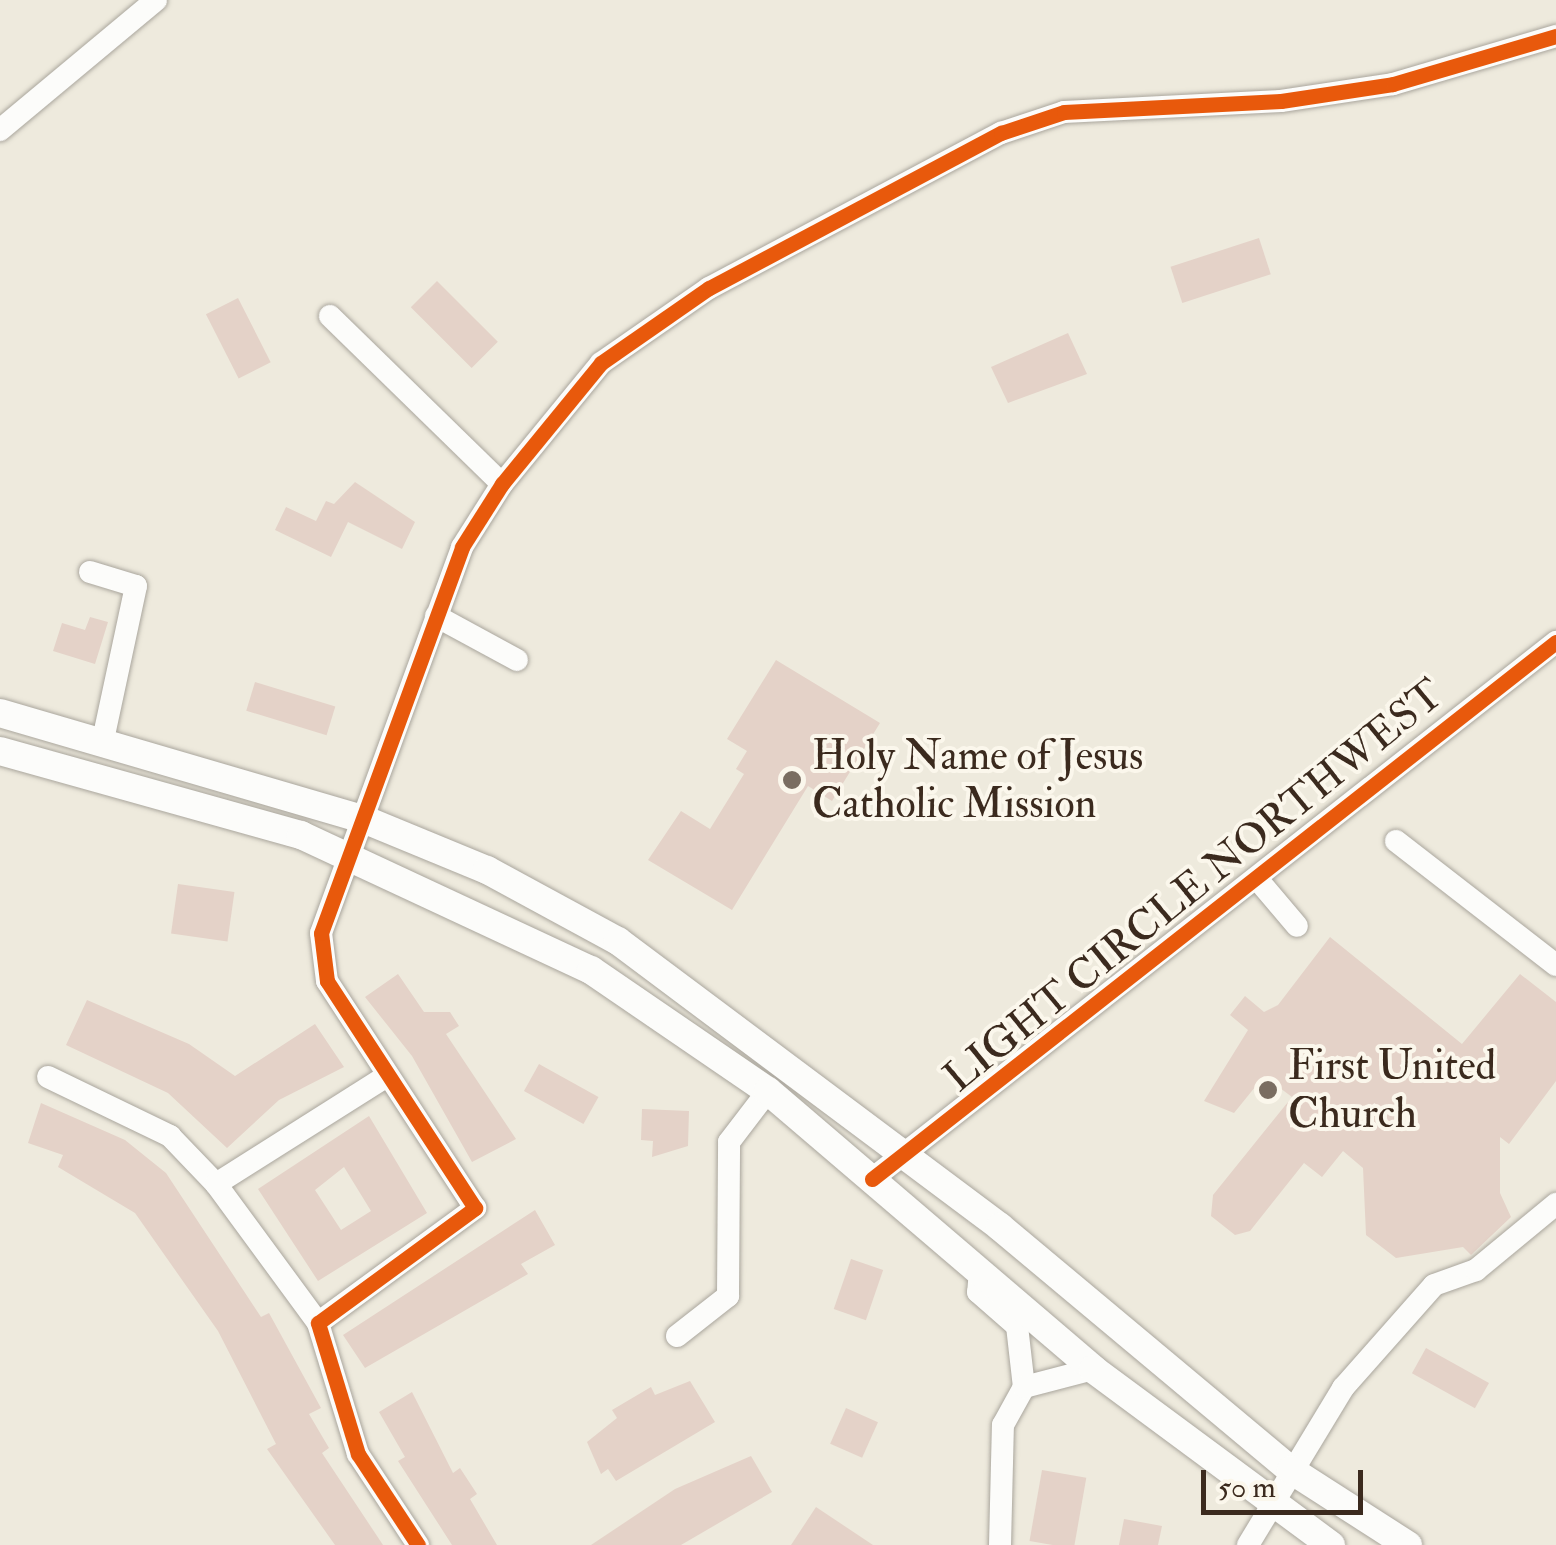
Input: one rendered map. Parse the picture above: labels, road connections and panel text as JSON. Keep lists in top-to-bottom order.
{
  "streets": {
    "street": ["LIGHT CIRCLE NORTHWEST"]
  },
  "places": ["Holy Name of Jesus Catholic Mission", "First United Church"],
  "scale_bar": "50 m"
}
